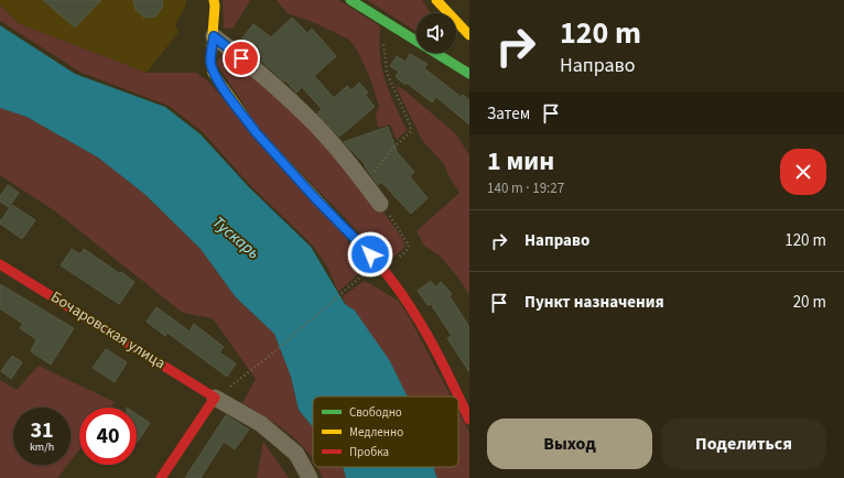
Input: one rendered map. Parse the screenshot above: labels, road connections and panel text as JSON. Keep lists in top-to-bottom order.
{
  "streets": {
    "street": ["Бочаровская улица"]
  },
  "water": ["Тускарь"],
  "legend": ["Свободно", "Медленно", "Пробка"],
  "page": {
    "turn": ["120 m", "Направо"],
    "then": "Затем",
    "heading": ["1 мин", "140 m · 19:27"],
    "list": [
      {
        "name": "Направо",
        "value": "120 m"
      },
      {
        "name": "Пункт назначения",
        "value": "20 m"
      }
    ],
    "speed": "31 km/h",
    "limit": "40",
    "buttons": ["Выход", "Поделиться"]
  }
}
